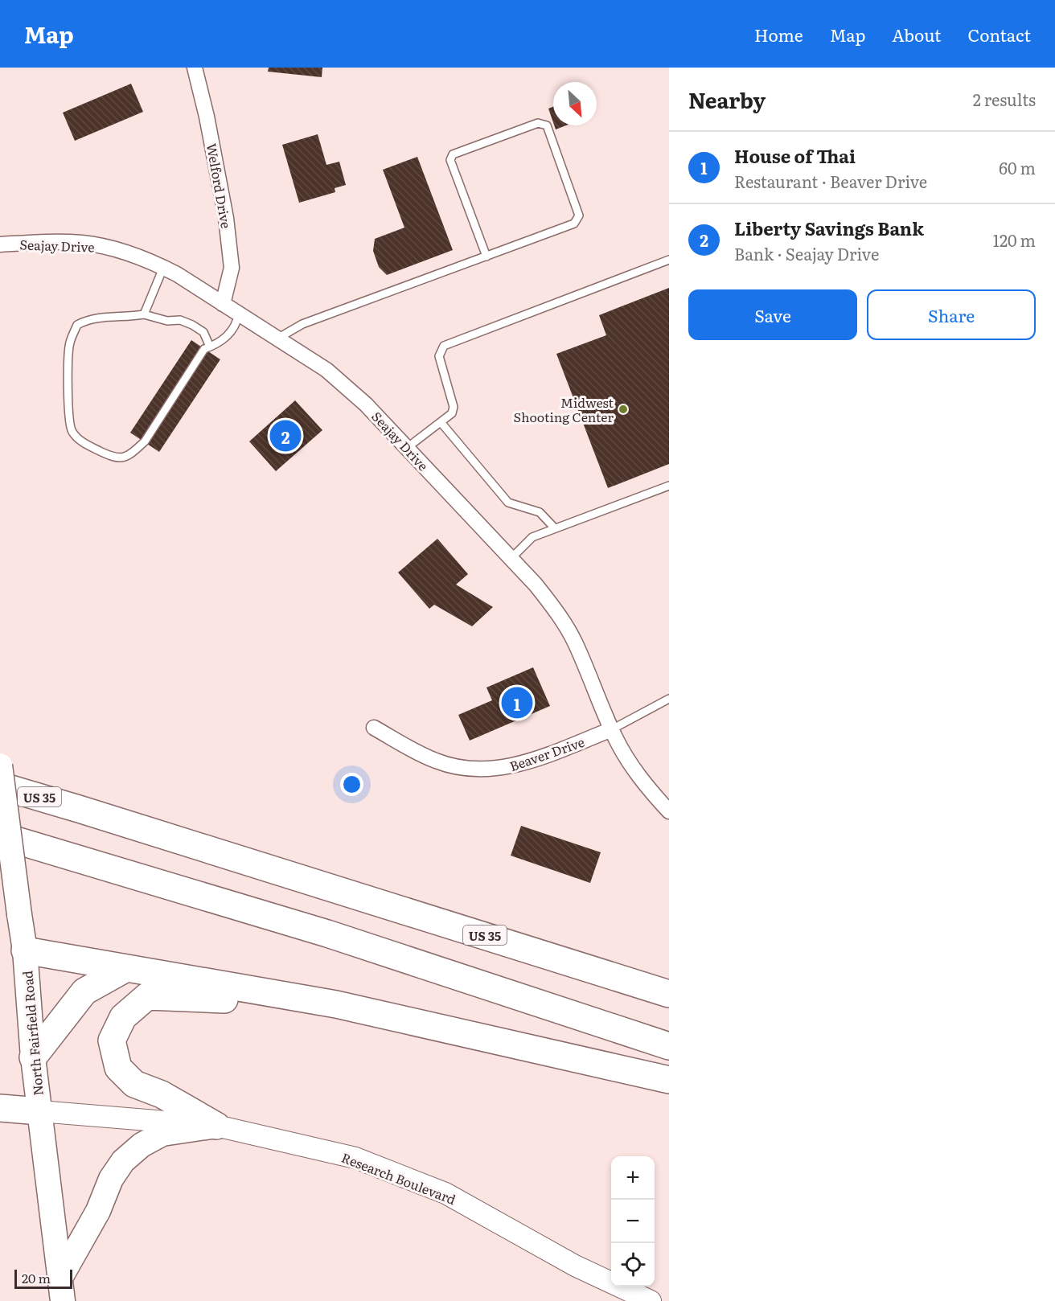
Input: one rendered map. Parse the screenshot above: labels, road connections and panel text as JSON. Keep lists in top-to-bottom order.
{
  "streets": {
    "highway": ["US 35"],
    "main road": ["North Fairfield Road", "Research Boulevard"],
    "street": ["Welford Drive", "Seajay Drive", "Beaver Drive"]
  },
  "crossings": [
    ["Welford Drive", "Seajay Drive"],
    ["Seajay Drive", "Beaver Drive"],
    ["North Fairfield Road", "Research Boulevard"]
  ],
  "places": ["Midwest Shooting Center"],
  "scale_bar": "20 m",
  "north": "bottom right",
  "page": {
    "header": "Map",
    "nav": [
      "Home",
      "Map",
      "About",
      "Contact"
    ],
    "heading": ["Nearby", "2 results"],
    "list": [
      {
        "mark": "1",
        "name": "House of Thai",
        "note": "Restaurant · Beaver Drive",
        "value": "60 m"
      },
      {
        "mark": "2",
        "name": "Liberty Savings Bank",
        "note": "Bank · Seajay Drive",
        "value": "120 m"
      }
    ],
    "buttons": ["Save", "Share"],
    "pins": ["2", "1"],
    "map_buttons": ["+", "−"],
    "scale": "20 m"
  }
}
